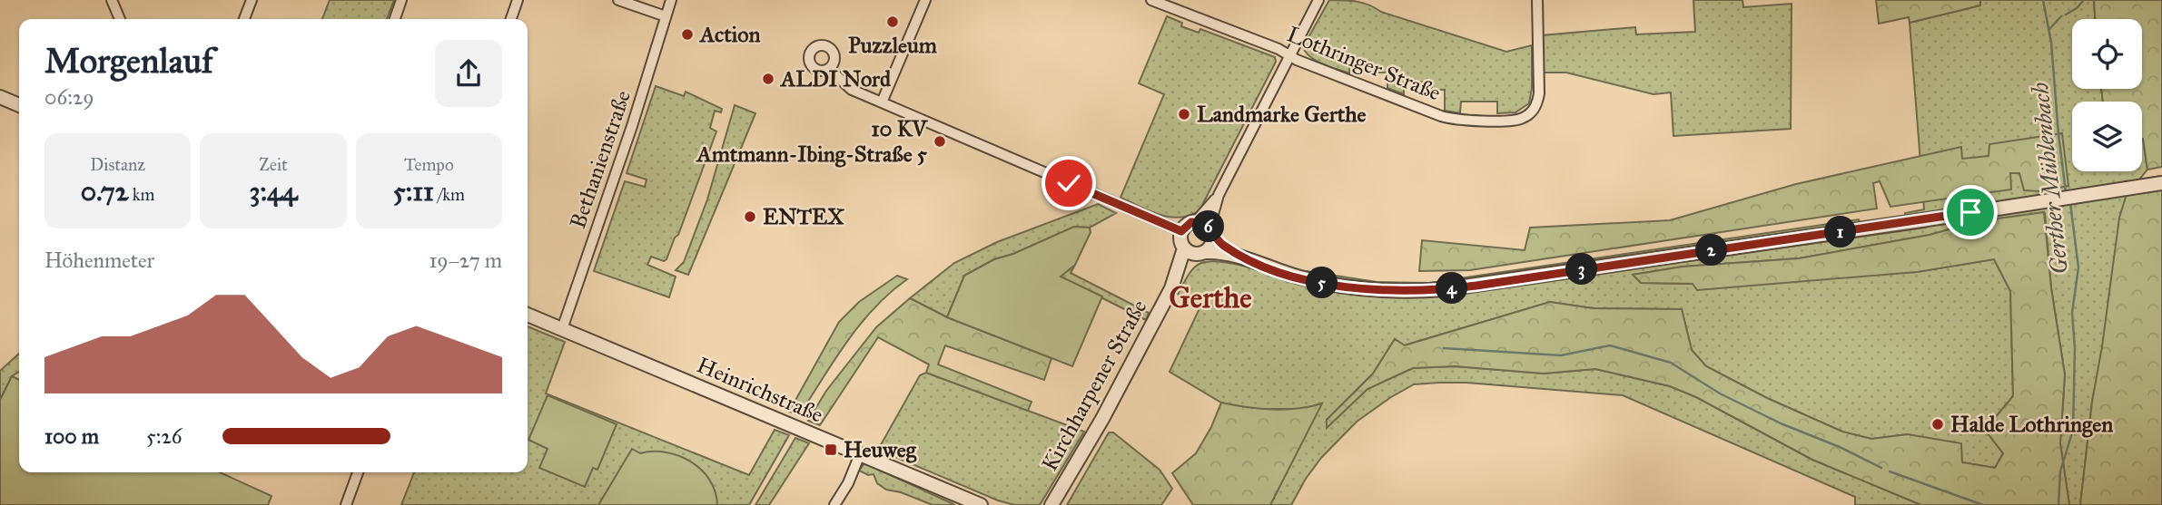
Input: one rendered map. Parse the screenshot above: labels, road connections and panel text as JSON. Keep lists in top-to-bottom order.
{
  "streets": {
    "street": [
      "Lothringer Straße",
      "Bethanienstraße",
      "Kirchharpener Straße",
      "Heinrichstraße"
    ]
  },
  "crossings": [
    ["Bethanienstraße", "Heinrichstraße"]
  ],
  "districts": ["Gerthe"],
  "water": ["Gerther Mühlenbach"],
  "places": {
    "other": [
      "Puzzleum",
      "Action",
      "ALDI Nord",
      "Landmarke Gerthe",
      "10 KV Amtmann-Ibing-Straße 5",
      "ENTEX",
      "Halde Lothringen"
    ],
    "transit": ["Heuweg"]
  },
  "page": {
    "heading": ["Morgenlauf", "06:29"],
    "stats": [
      ["Distanz", "0.72 km"],
      ["Zeit", "3:44"],
      ["Tempo", "5:11 /km"]
    ],
    "pins": [
      "6",
      "1",
      "2",
      "3",
      "5",
      "4"
    ],
    "chart": ["Höhenmeter", "19–27 m"],
    "list": [
      {
        "name": "100 m",
        "note": "5:26"
      }
    ]
  }
}
